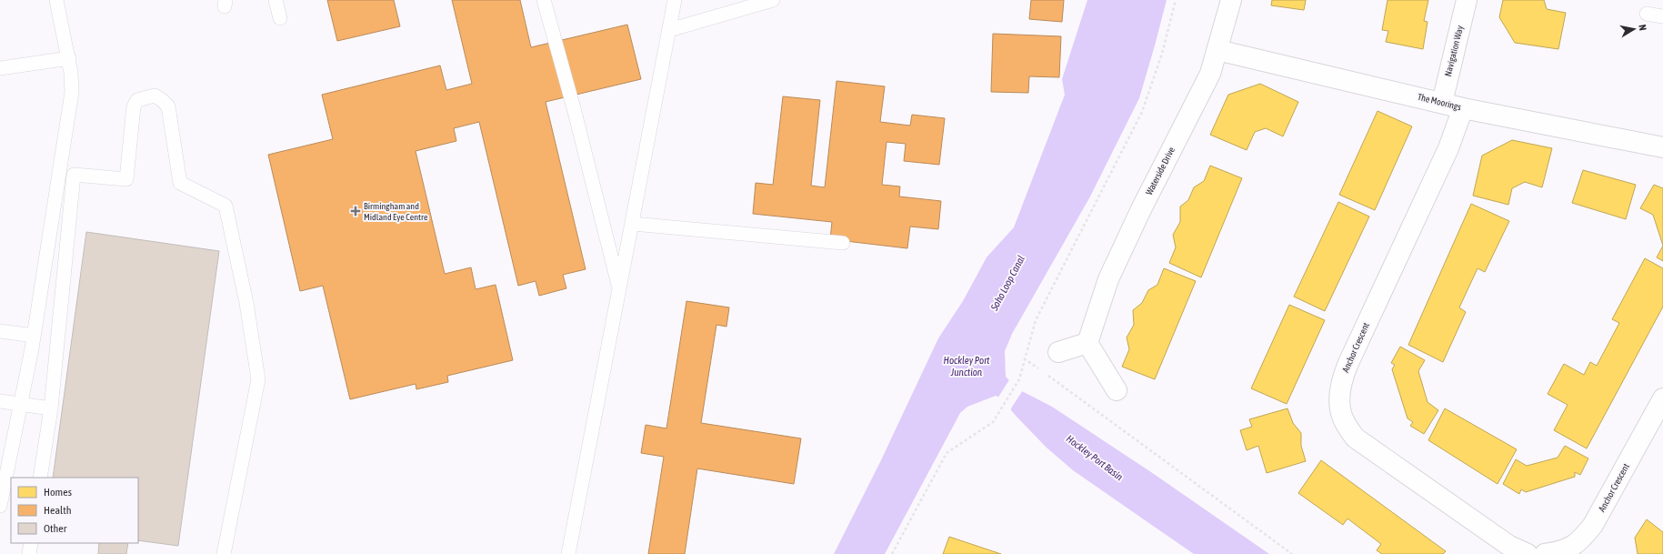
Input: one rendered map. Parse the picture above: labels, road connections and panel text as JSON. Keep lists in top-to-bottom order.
{
  "streets": {
    "street": [
      "Navigation Way",
      "The Moorings",
      "Waterside Drive",
      "Anchor Crescent"
    ]
  },
  "crossings": [
    ["Navigation Way", "The Moorings"],
    ["The Moorings", "Waterside Drive"],
    ["The Moorings", "Anchor Crescent"]
  ],
  "water": ["Soho Loop Canal", "Hockley Port Junction", "Hockley Port Basin"],
  "places": {
    "health": ["Birmingham and Midland Eye Centre"]
  },
  "legend": ["Homes", "Health", "Other"],
  "north": "right"
}
